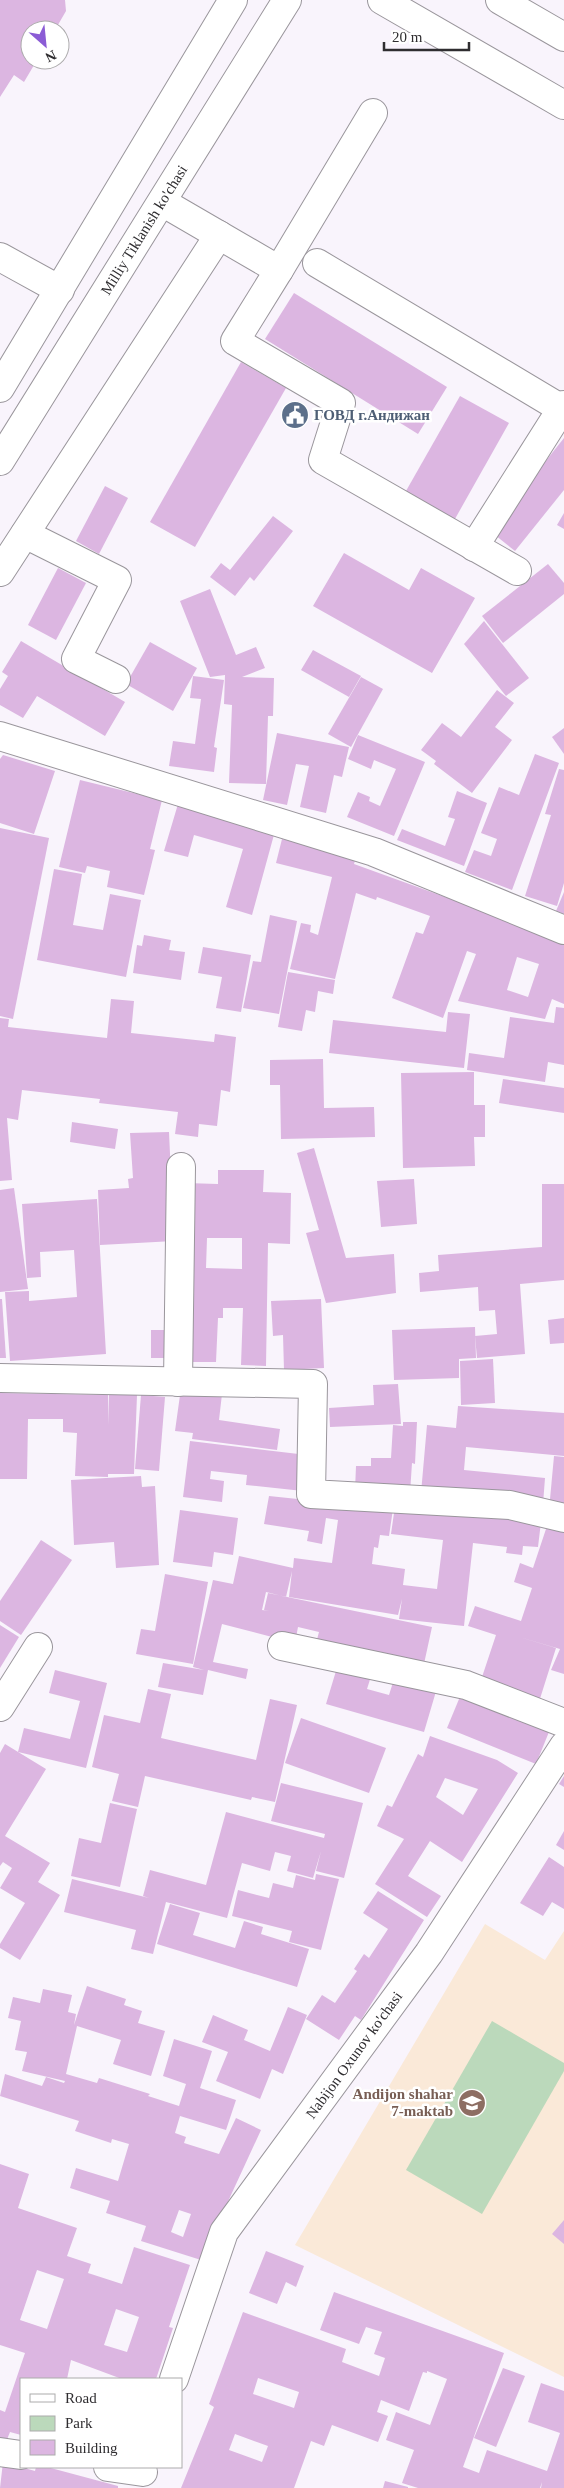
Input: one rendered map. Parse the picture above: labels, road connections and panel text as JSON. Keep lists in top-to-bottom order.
{
  "streets": {
    "main road": ["Milliy Tiklanish ko'chasi", "Nabijon Oxunov ko'chasi"]
  },
  "places": {
    "public building": ["ГОВД г.Андижан"],
    "school or university": ["Andijon shahar 7-maktab"]
  },
  "legend": ["Road", "Park", "Building"],
  "scale_bar": "20 m",
  "north": "bottom right"
}
